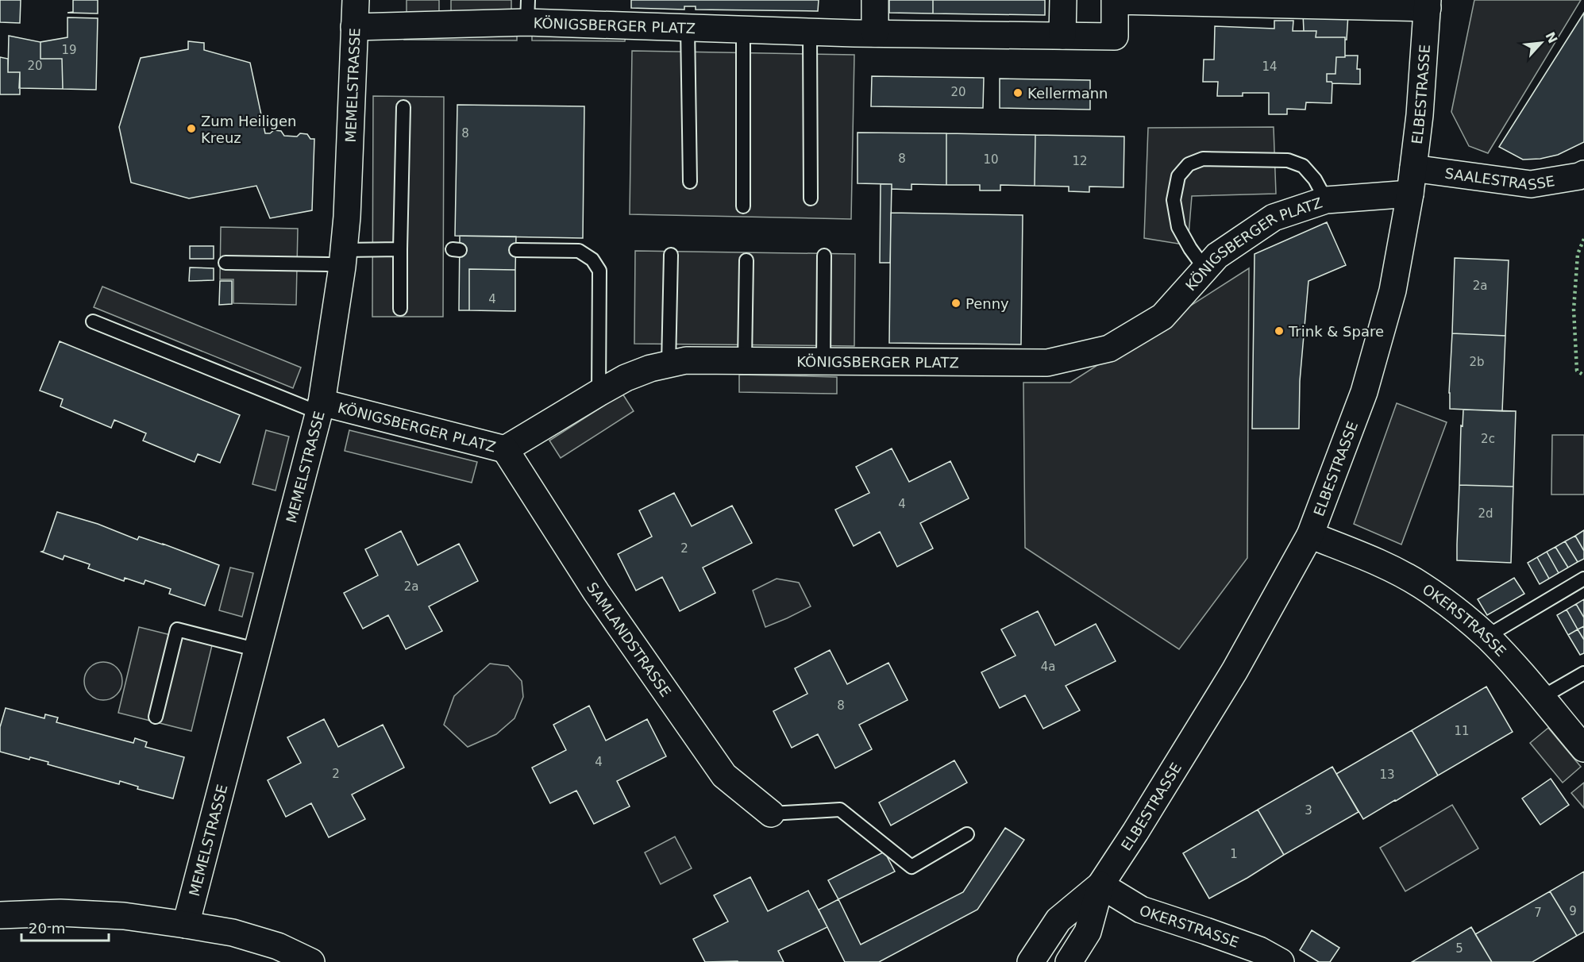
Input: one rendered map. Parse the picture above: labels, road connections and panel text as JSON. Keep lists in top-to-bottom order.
{
  "streets": {
    "street": [
      "KÖNIGSBERGER PLATZ",
      "MEMELSTRASSE",
      "ELBESTRASSE",
      "SAALESTRASSE",
      "OKERSTRASSE",
      "SAMLANDSTRASSE"
    ]
  },
  "crossings": [
    ["KÖNIGSBERGER PLATZ", "MEMELSTRASSE"],
    ["KÖNIGSBERGER PLATZ", "ELBESTRASSE"],
    ["KÖNIGSBERGER PLATZ", "SAMLANDSTRASSE"],
    ["ELBESTRASSE", "SAALESTRASSE"],
    ["ELBESTRASSE", "OKERSTRASSE"]
  ],
  "places": [
    "Kellermann",
    "Zum Heiligen Kreuz",
    "Penny",
    "Trink & Spare"
  ],
  "house_numbers": [
    "19",
    "20",
    "14",
    "20",
    "8",
    "8",
    "10",
    "12",
    "2a",
    "4",
    "2b",
    "2c",
    "4",
    "2d",
    "2",
    "2a",
    "4a",
    "8",
    "11",
    "4",
    "2",
    "13",
    "3",
    "1",
    "9",
    "7",
    "5"
  ],
  "scale_bar": "20 m",
  "north": "top right"
}
